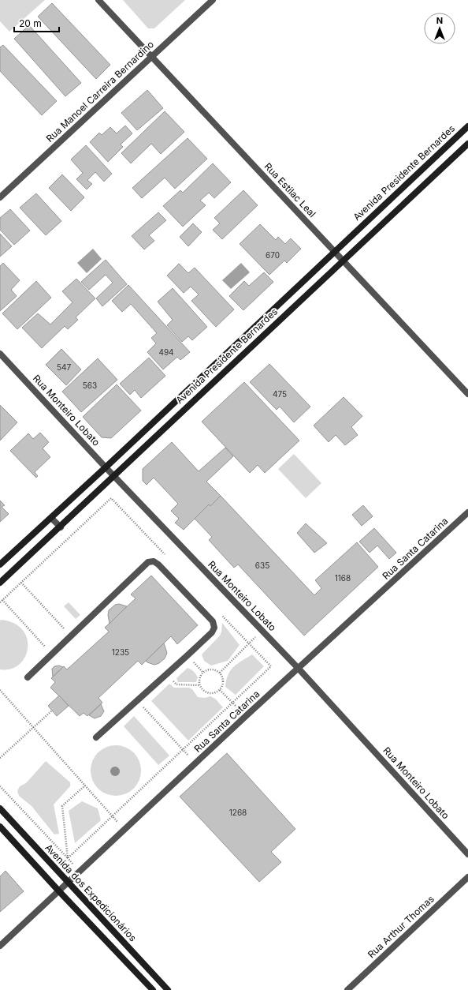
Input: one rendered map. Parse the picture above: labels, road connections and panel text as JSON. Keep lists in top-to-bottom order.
{
  "streets": {
    "street": [
      "Rua Manoel Carreira Bernardino",
      "Avenida Presidente Bernardes",
      "Rua Estilac Leal",
      "Rua Monteiro Lobato",
      "Rua Santa Catarina",
      "Avenida dos Expedicionários",
      "Rua Arthur Thomas"
    ]
  },
  "crossings": [
    ["Rua Manoel Carreira Bernardino", "Rua Estilac Leal"],
    ["Avenida Presidente Bernardes", "Rua Estilac Leal"],
    ["Avenida Presidente Bernardes", "Rua Monteiro Lobato"],
    ["Rua Monteiro Lobato", "Rua Santa Catarina"],
    ["Rua Santa Catarina", "Avenida dos Expedicionários"]
  ],
  "house_numbers": [
    "670",
    "494",
    "547",
    "563",
    "475",
    "635",
    "1168",
    "1235",
    "1268"
  ],
  "scale_bar": "20 m",
  "north": "top"
}
